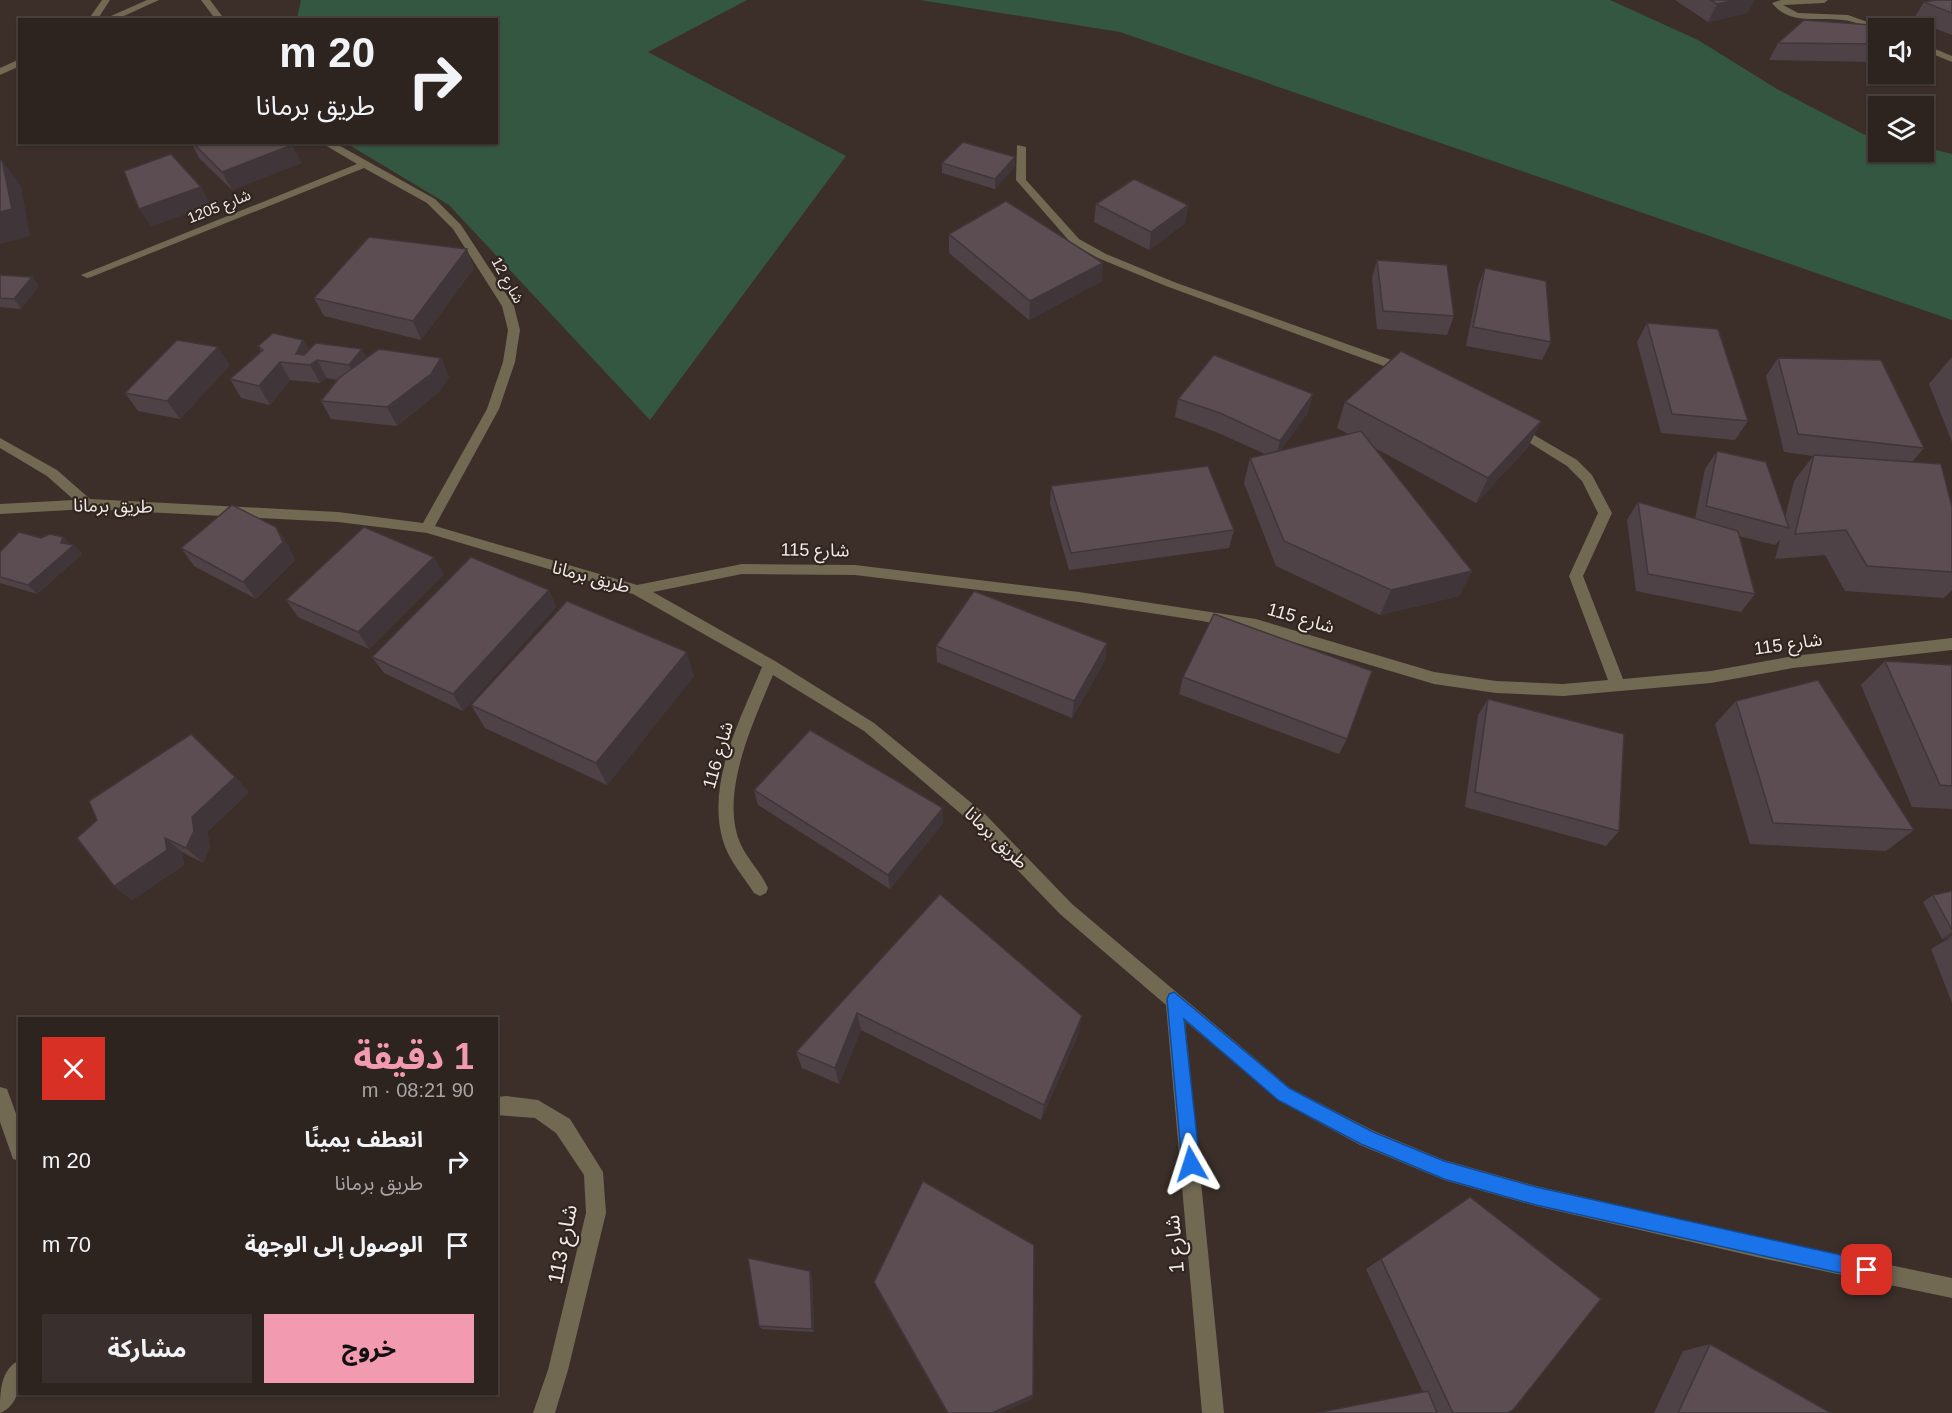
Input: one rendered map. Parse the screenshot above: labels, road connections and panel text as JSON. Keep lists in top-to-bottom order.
{
  "streets": {
    "street": [
      "شارع 1205",
      "شارع 12",
      "طريق برمانا",
      "شارع 115",
      "شارع 116",
      "شارع 113",
      "شارع 1"
    ]
  },
  "crossings": [
    ["شارع 1205", "شارع 12"],
    ["شارع 12", "طريق برمانا"],
    ["طريق برمانا", "شارع 115"],
    ["طريق برمانا", "شارع 116"],
    ["طريق برمانا", "شارع 1"]
  ],
  "page": {
    "turn": ["20 m", "طريق برمانا"],
    "heading": ["1 دقيقة", "90 m · 08:21"],
    "list": [
      {
        "name": "انعطف يمينًا",
        "note": "طريق برمانا",
        "value": "20 m"
      },
      {
        "name": "الوصول إلى الوجهة",
        "value": "70 m"
      }
    ],
    "buttons": ["خروج", "مشاركة"]
  }
}
